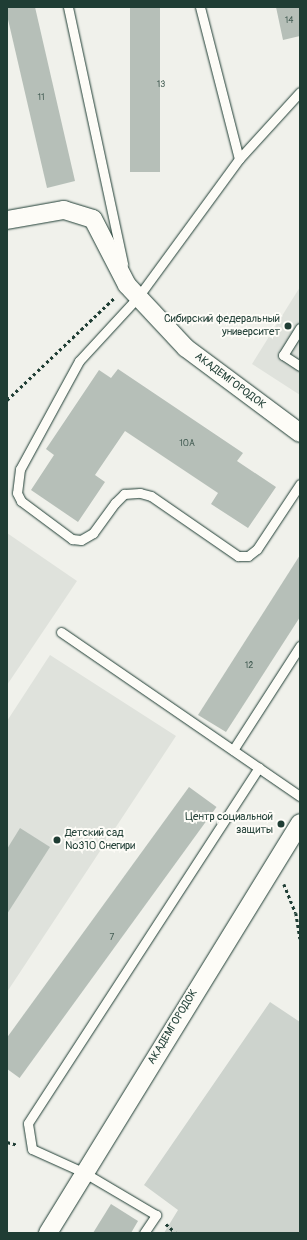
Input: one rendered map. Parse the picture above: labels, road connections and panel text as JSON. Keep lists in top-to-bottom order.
{
  "streets": {
    "street": ["АКАДЕМГОРОДОК"]
  },
  "places": ["Сибирский федеральный университет", "Центр социальной защиты", "Детский сад №310 Снегири"],
  "house_numbers": [
    "14",
    "13",
    "11",
    "10А",
    "12",
    "7"
  ]
}
